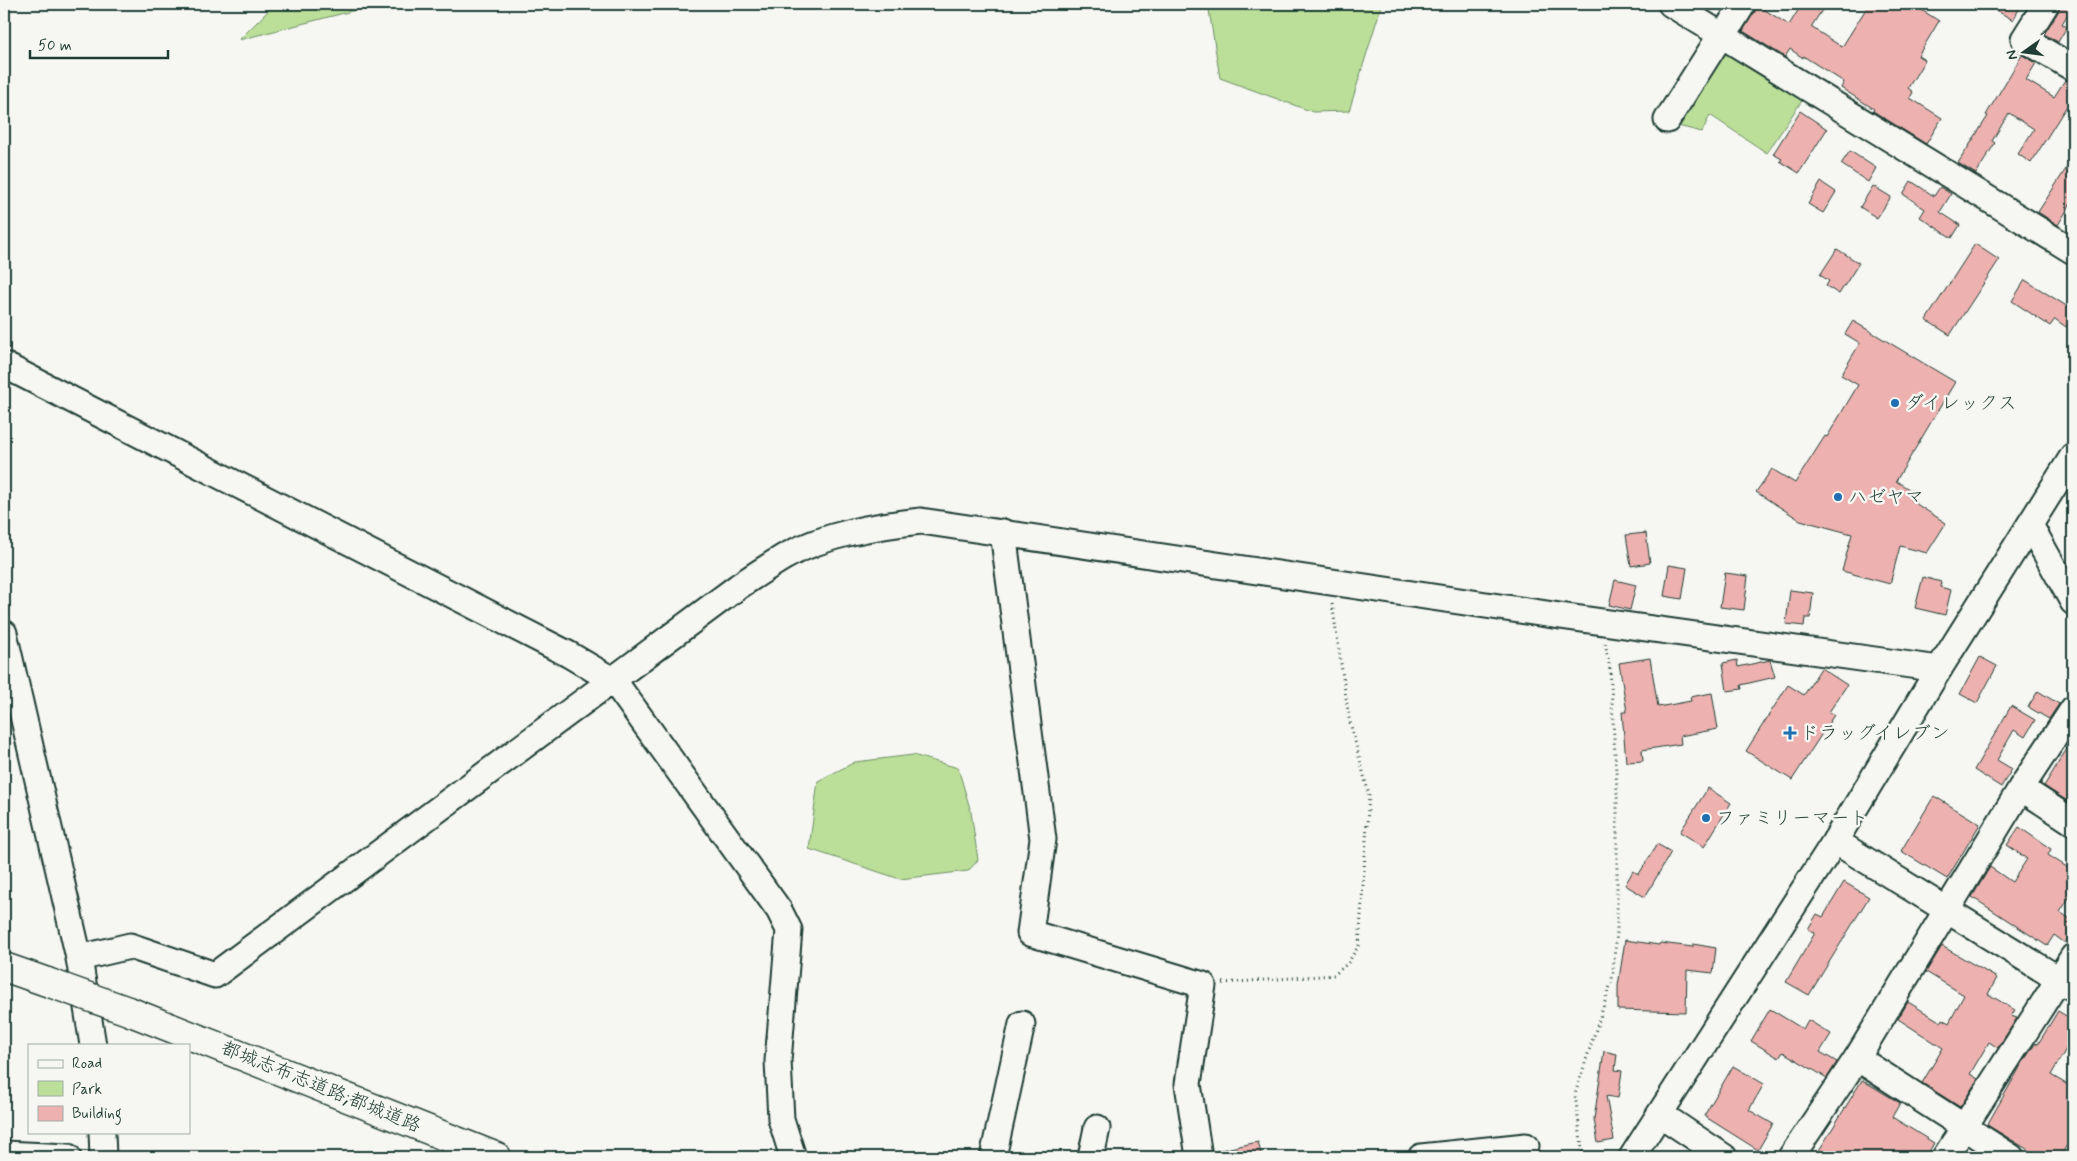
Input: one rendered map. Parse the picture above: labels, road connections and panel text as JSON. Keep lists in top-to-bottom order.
{
  "streets": {
    "highway": ["都城志布志道路;都城道路"]
  },
  "places": {
    "other": ["ダイレックス", "ハゼヤマ", "ファミリーマート"],
    "health": ["ドラッグイレブン"]
  },
  "legend": ["Road", "Park", "Building"],
  "scale_bar": "50 m",
  "north": "left"
}
